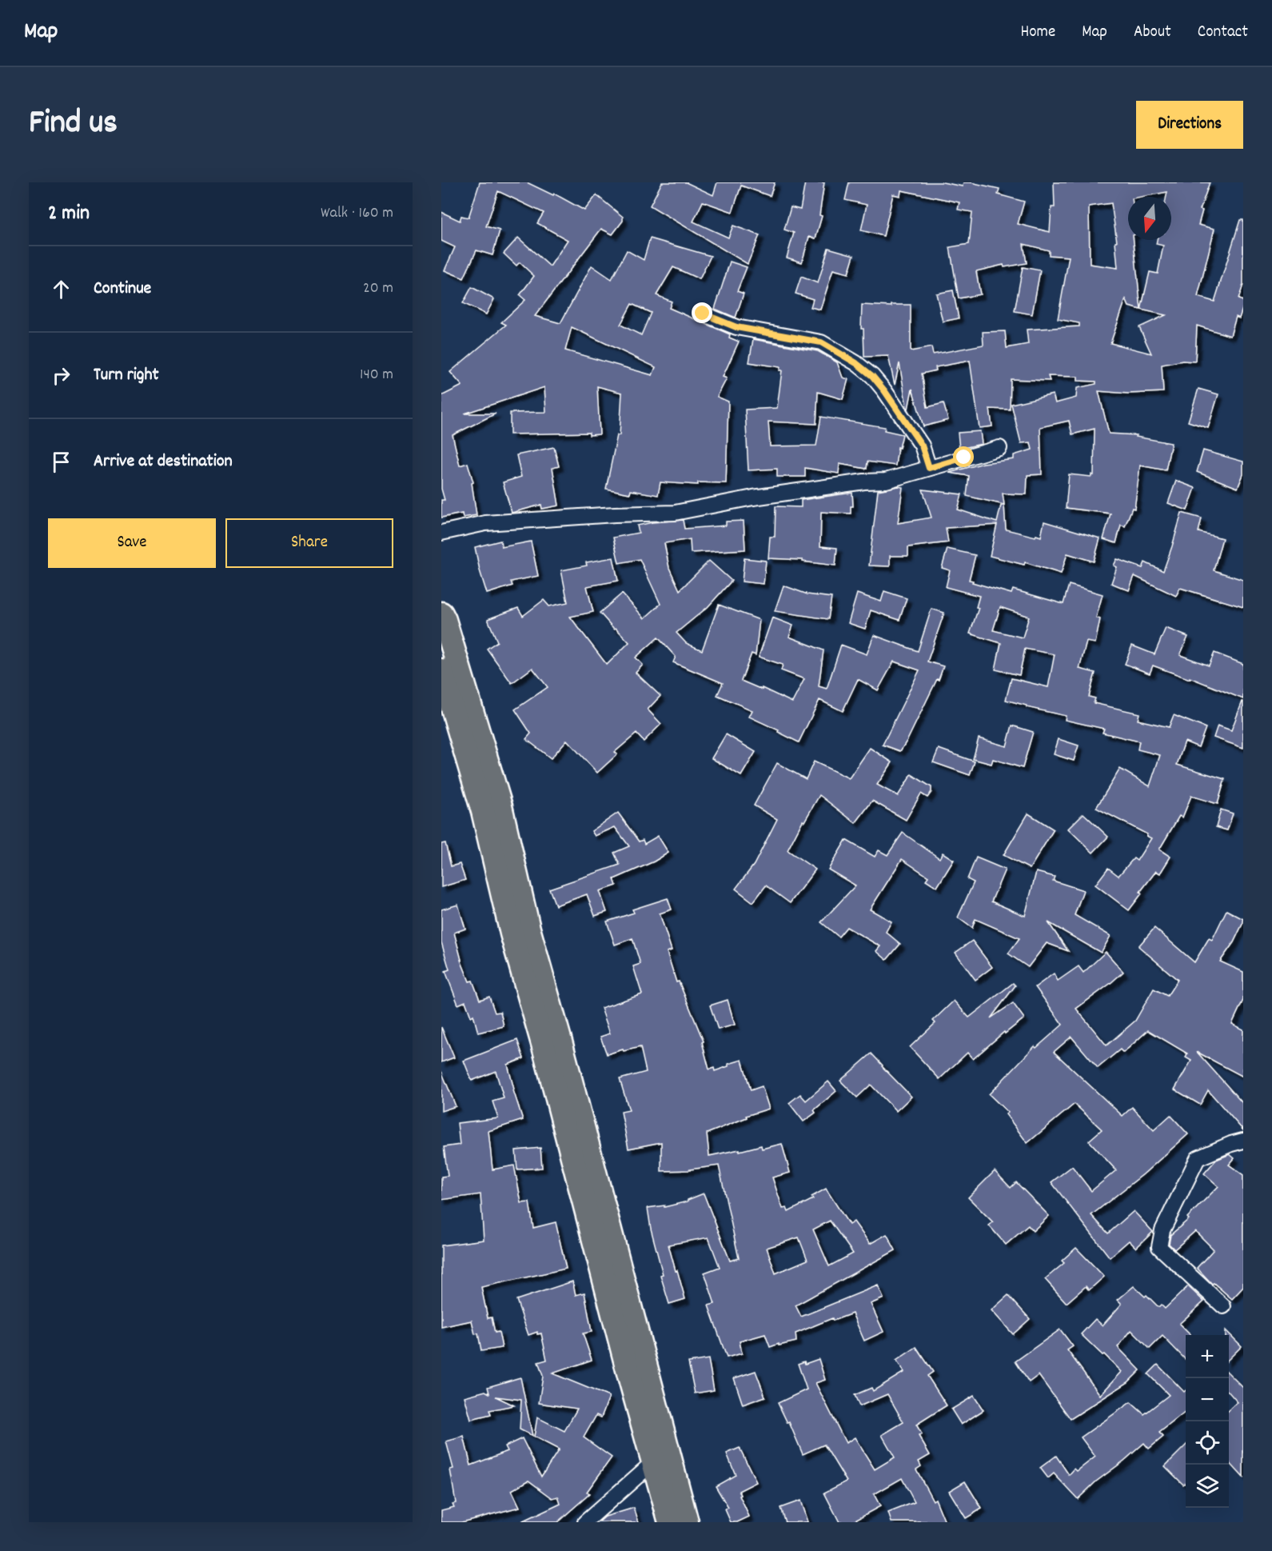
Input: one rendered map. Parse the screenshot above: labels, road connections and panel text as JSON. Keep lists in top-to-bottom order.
{
  "north": "bottom",
  "page": {
    "header": "Map",
    "nav": [
      "Home",
      "Map",
      "About",
      "Contact"
    ],
    "title": "Find us",
    "buttons": [
      "Directions",
      ["Save", "Share"]
    ],
    "heading": ["2 min", "Walk · 160 m"],
    "list": [
      ["Continue", "20 m"],
      ["Turn right", "140 m"],
      "Arrive at destination"
    ],
    "map_buttons": ["+", "−"]
  }
}
